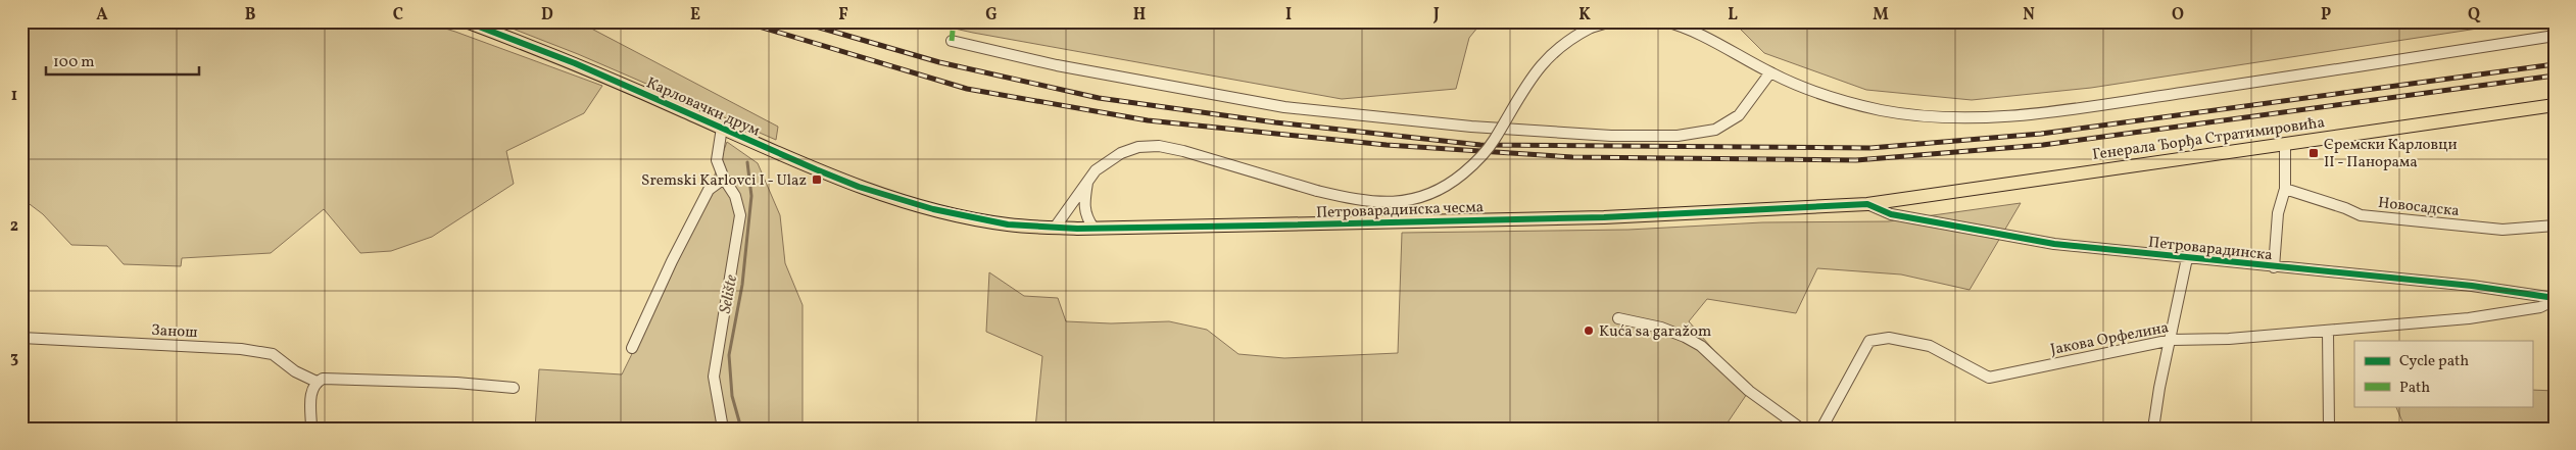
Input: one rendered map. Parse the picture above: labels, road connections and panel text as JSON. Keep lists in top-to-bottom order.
{
  "streets": {
    "main road": ["Карловачки друм", "Генерала Ђорђа Стратимировића", "Петроварадинска чесма"],
    "street": [
      "Новосадска",
      "Петроварадинска",
      "Занош",
      "Јакова Орфелина"
    ]
  },
  "crossings": [
    ["Карловачки друм", "Петроварадинска чесма"],
    ["Генерала Ђорђа Стратимировића", "Петроварадинска чесма"],
    ["Генерала Ђорђа Стратимировића", "Петроварадинска"],
    ["Петроварадинска чесма", "Петроварадинска"],
    ["Петроварадинска", "Јакова Орфелина"]
  ],
  "water": ["Selište"],
  "places": {
    "transit": ["Сремски Карловци II - Панорама", "Sremski Karlovci I - Ulaz"],
    "other": ["Kuća sa garažom"]
  },
  "legend": ["Cycle path", "Path"],
  "scale_bar": "100 m",
  "grid": {
    "columns": [
      "A",
      "B",
      "C",
      "D",
      "E",
      "F",
      "G",
      "H",
      "I",
      "J",
      "K",
      "L",
      "M",
      "N",
      "O",
      "P",
      "Q"
    ],
    "rows": ["1", "2", "3"]
  }
}
